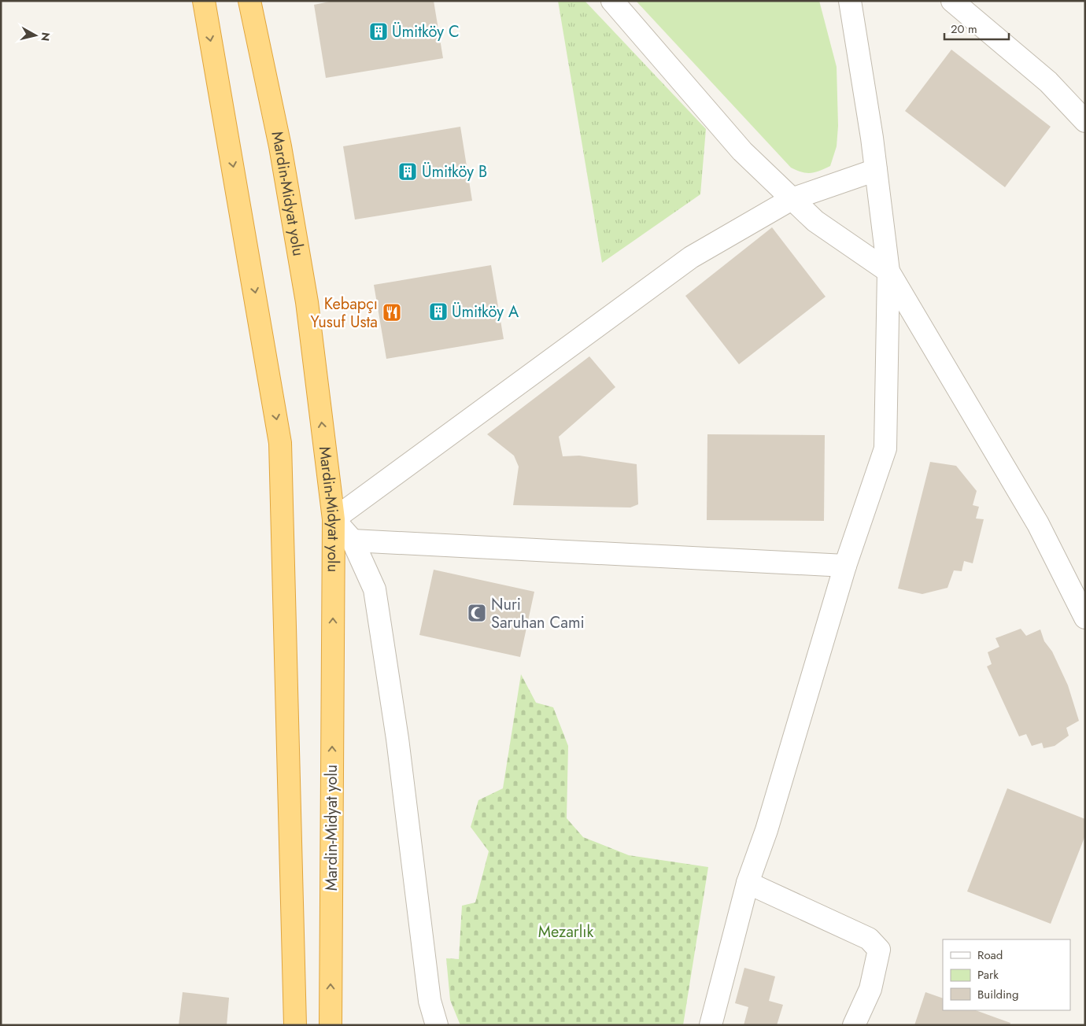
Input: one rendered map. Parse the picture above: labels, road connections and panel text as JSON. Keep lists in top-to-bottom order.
{
  "streets": {
    "highway": ["Mardin-Midyat yolu"]
  },
  "parks": ["Mezarlık"],
  "places": {
    "building": ["Ümitköy C", "Ümitköy B", "Ümitköy A"],
    "restaurant": ["Kebapçı Yusuf Usta"],
    "mosque": ["Nuri Saruhan Cami"]
  },
  "legend": ["Road", "Park", "Building"],
  "scale_bar": "20 m",
  "north": "right"
}
